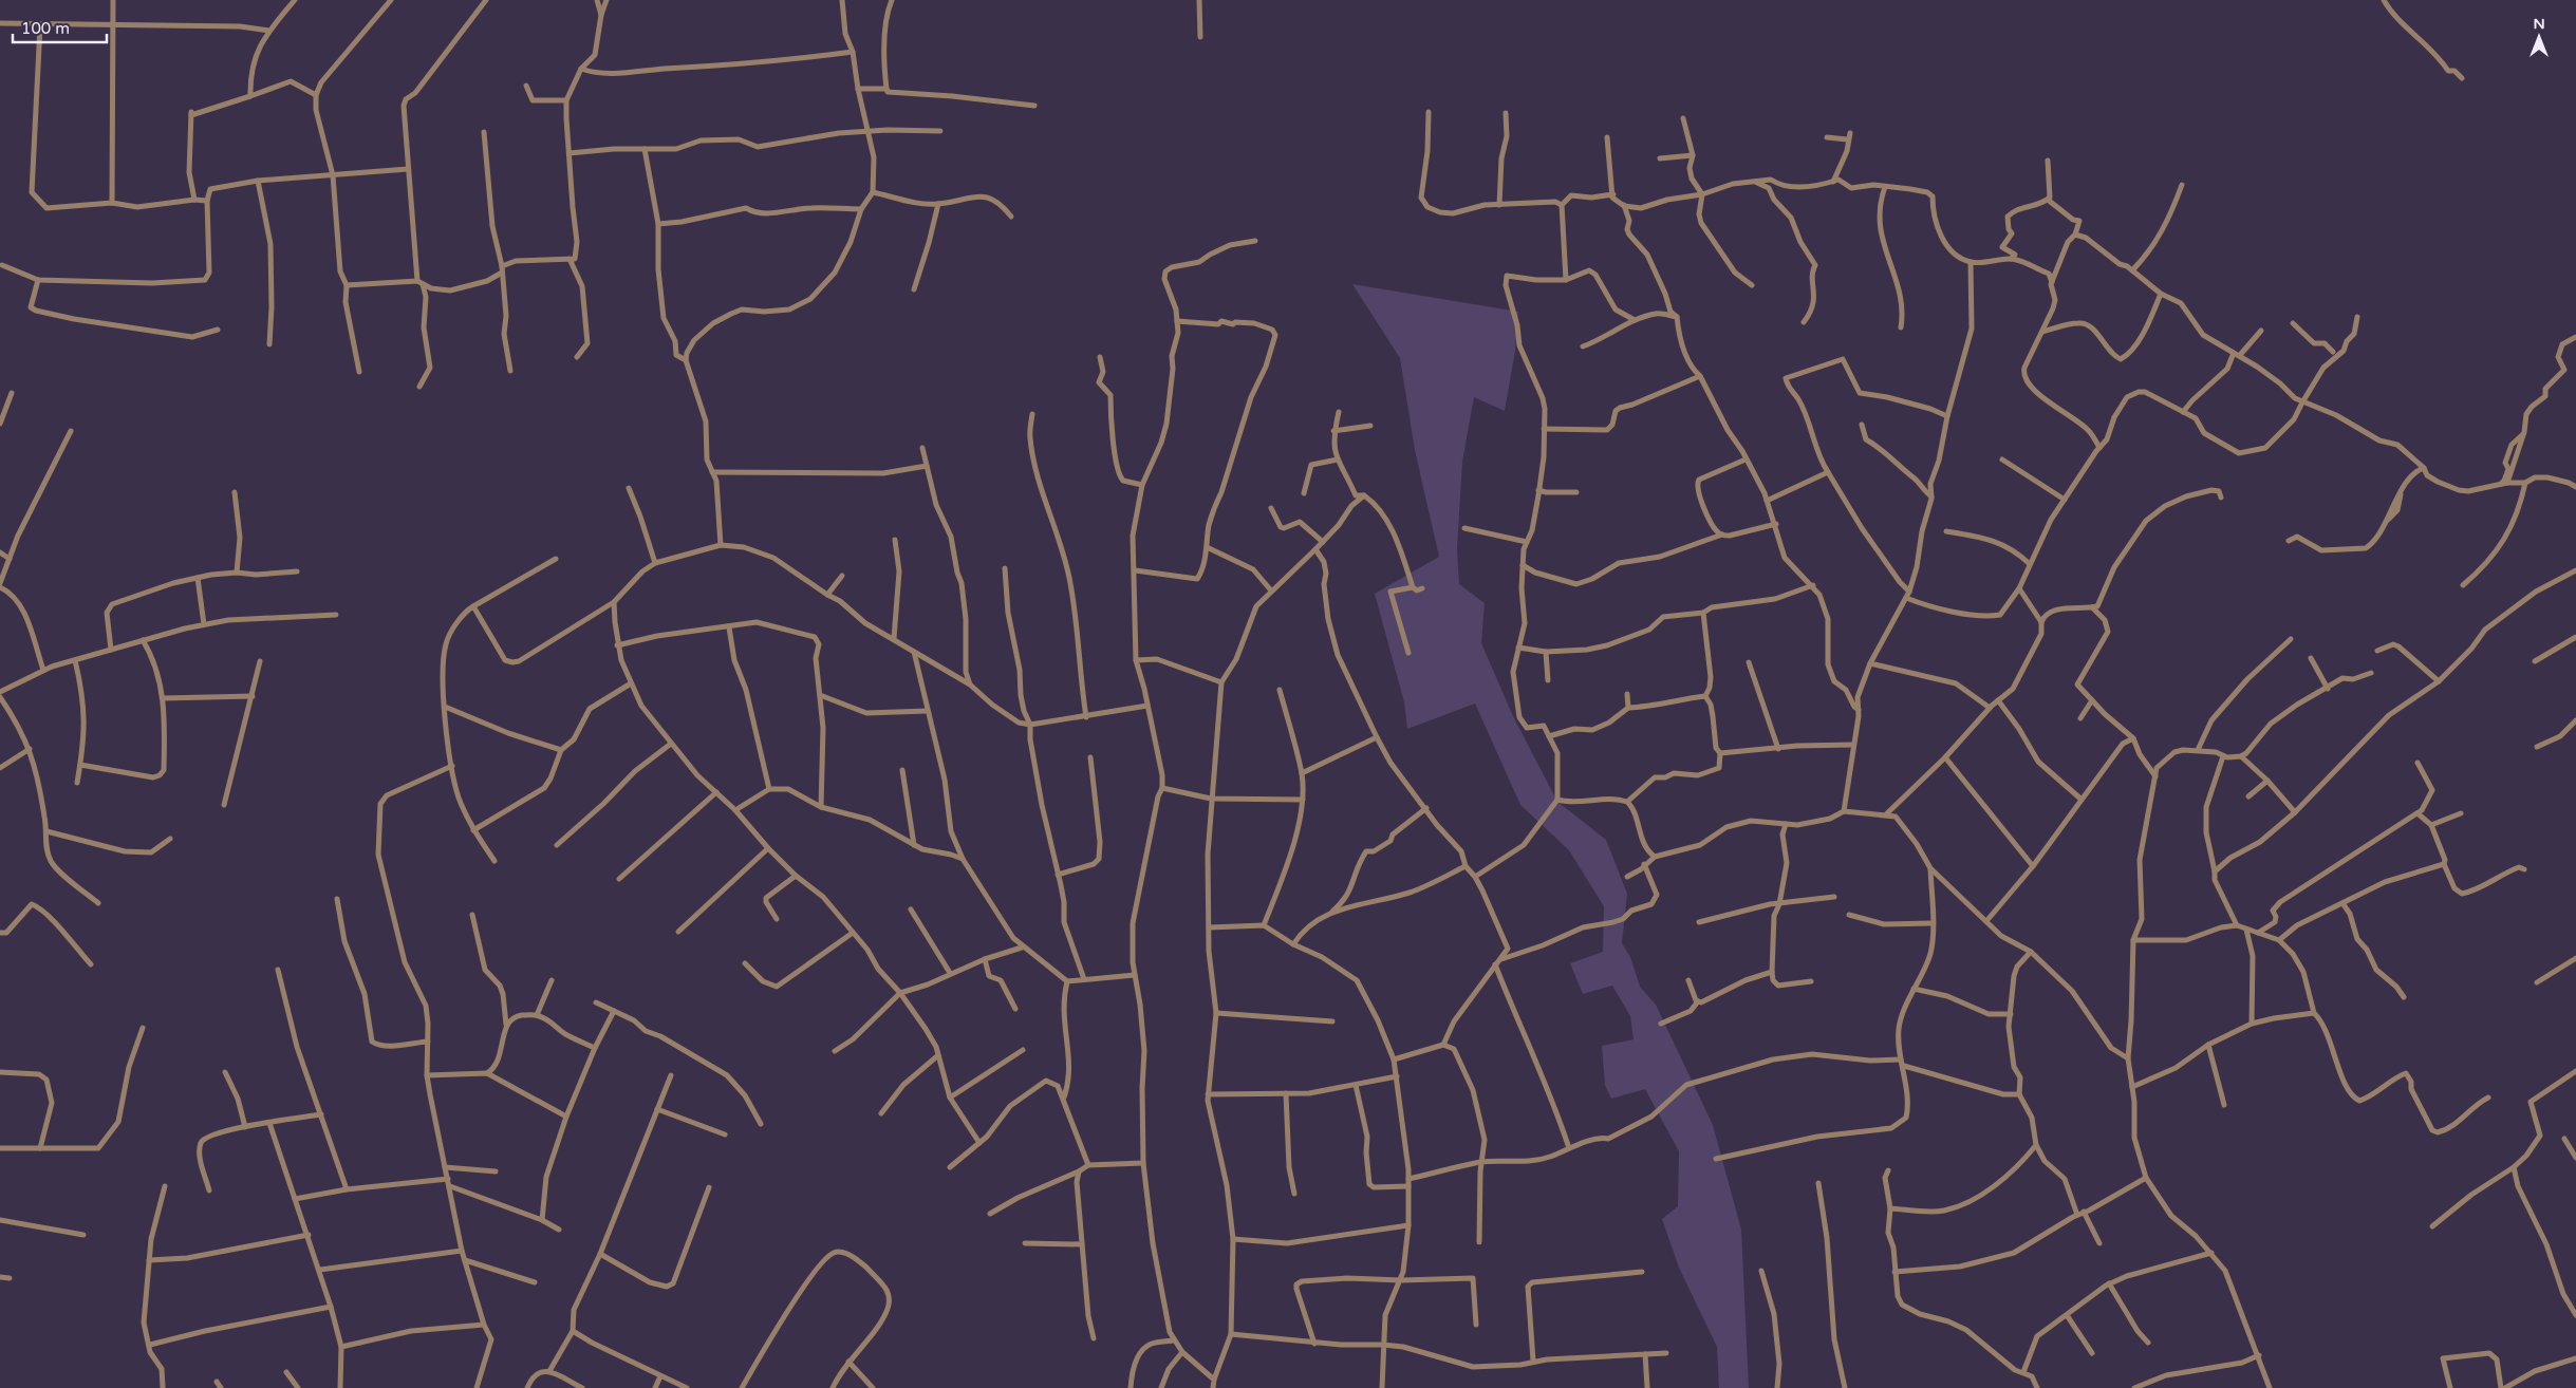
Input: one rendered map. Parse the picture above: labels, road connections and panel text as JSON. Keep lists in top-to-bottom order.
{
  "scale_bar": "100 m",
  "north": "top"
}
